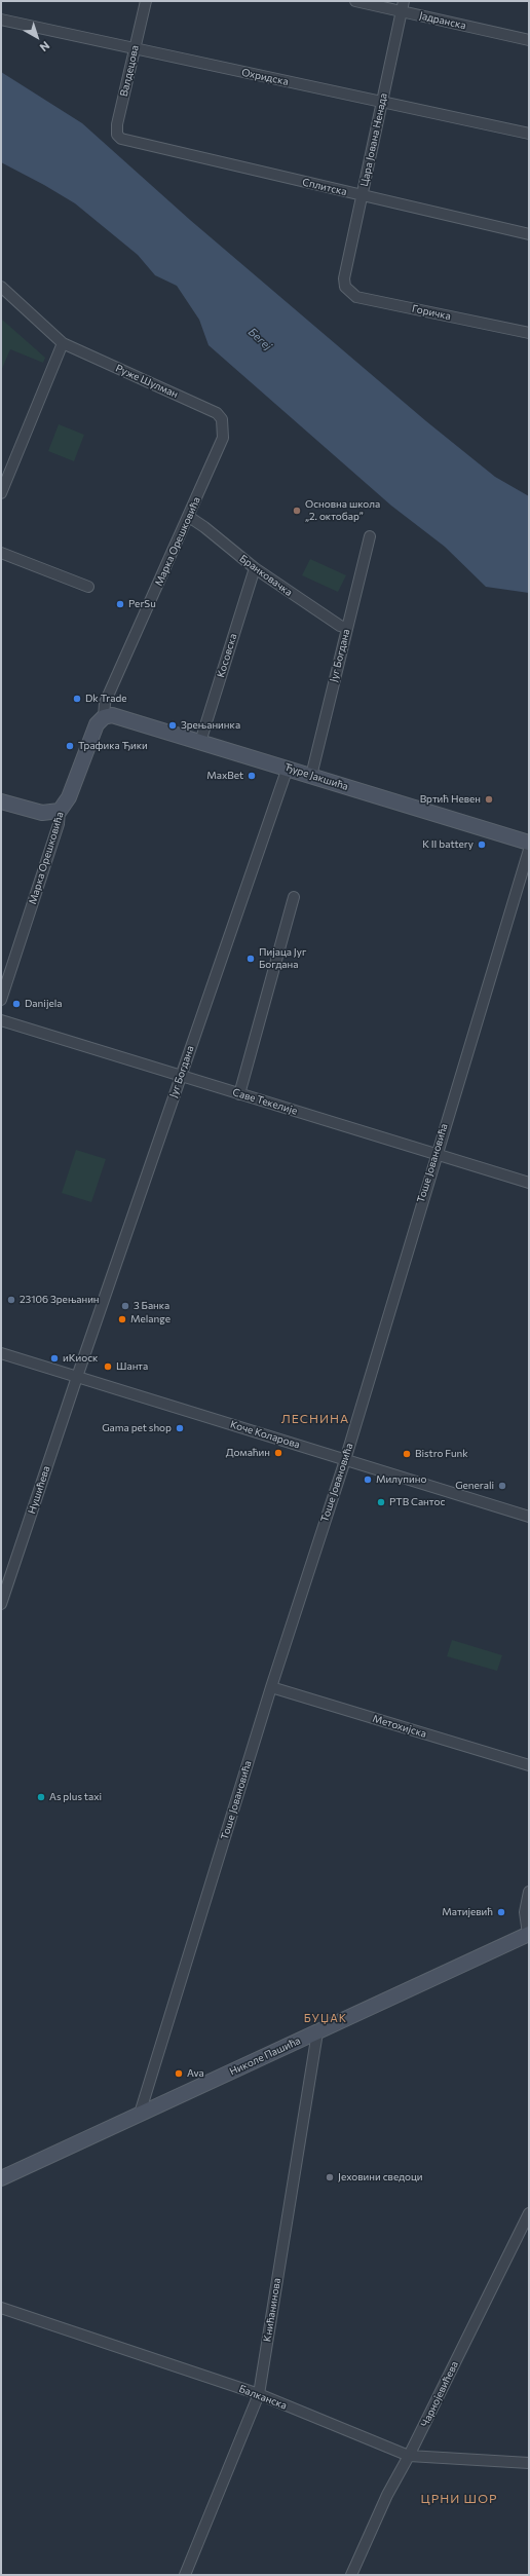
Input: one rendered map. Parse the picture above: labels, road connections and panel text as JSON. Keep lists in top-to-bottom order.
{
  "streets": {
    "street": [
      "Јадранска",
      "Валдецова",
      "Охридска",
      "Цара Јована Ненада",
      "Сплитска",
      "Горичка",
      "Руже Шулман",
      "Марка Орешковића",
      "Бранковачка",
      "Косовска",
      "Југ Богдана",
      "Ђуре Јакшића",
      "Саве Текелије",
      "Тоше Јовановића",
      "Коче Коларова",
      "Нушићева",
      "Метохијска",
      "Николе Пашића",
      "Книћанинова",
      "Чарнојевићева",
      "Балканска"
    ]
  },
  "crossings": [
    ["Јадранска", "Цара Јована Ненада"],
    ["Валдецова", "Охридска"],
    ["Валдецова", "Сплитска"],
    ["Охридска", "Цара Јована Ненада"],
    ["Цара Јована Ненада", "Сплитска"],
    ["Цара Јована Ненада", "Горичка"],
    ["Руже Шулман", "Марка Орешковића"],
    ["Марка Орешковића", "Бранковачка"],
    ["Марка Орешковића", "Ђуре Јакшића"],
    ["Бранковачка", "Косовска"],
    ["Бранковачка", "Југ Богдана"],
    ["Косовска", "Ђуре Јакшића"],
    ["Југ Богдана", "Ђуре Јакшића"],
    ["Југ Богдана", "Саве Текелије"],
    ["Југ Богдана", "Коче Коларова"],
    ["Југ Богдана", "Нушићева"],
    ["Саве Текелије", "Тоше Јовановића"],
    ["Тоше Јовановића", "Коче Коларова"],
    ["Тоше Јовановића", "Метохијска"],
    ["Тоше Јовановића", "Николе Пашића"],
    ["Коче Коларова", "Нушићева"],
    ["Николе Пашића", "Книћанинова"],
    ["Книћанинова", "Балканска"],
    ["Чарнојевићева", "Балканска"]
  ],
  "districts": ["ЛЕСНИНА", "БУЏАК", "ЦРНИ ШОР"],
  "water": ["Бегеј"],
  "places": [
    "Основна школа „2. октобар”",
    "PerSu",
    "Dk Trade",
    "Зрењанинка",
    "Трафика Ђики",
    "MaxBet",
    "Вртић Невен",
    "K II battery",
    "Пијаца Југ Богдана",
    "Danijela",
    "23106 Зрењанин",
    "3 Банка",
    "Melange",
    "иКиоск",
    "Шанта",
    "Gama pet shop",
    "Домаћин",
    "Bistro Funk",
    "Милупино",
    "Generali",
    "РТВ Сантос",
    "As plus taxi",
    "Матијевић",
    "Ava",
    "Јеховини сведоци"
  ],
  "north": "bottom right"
}
